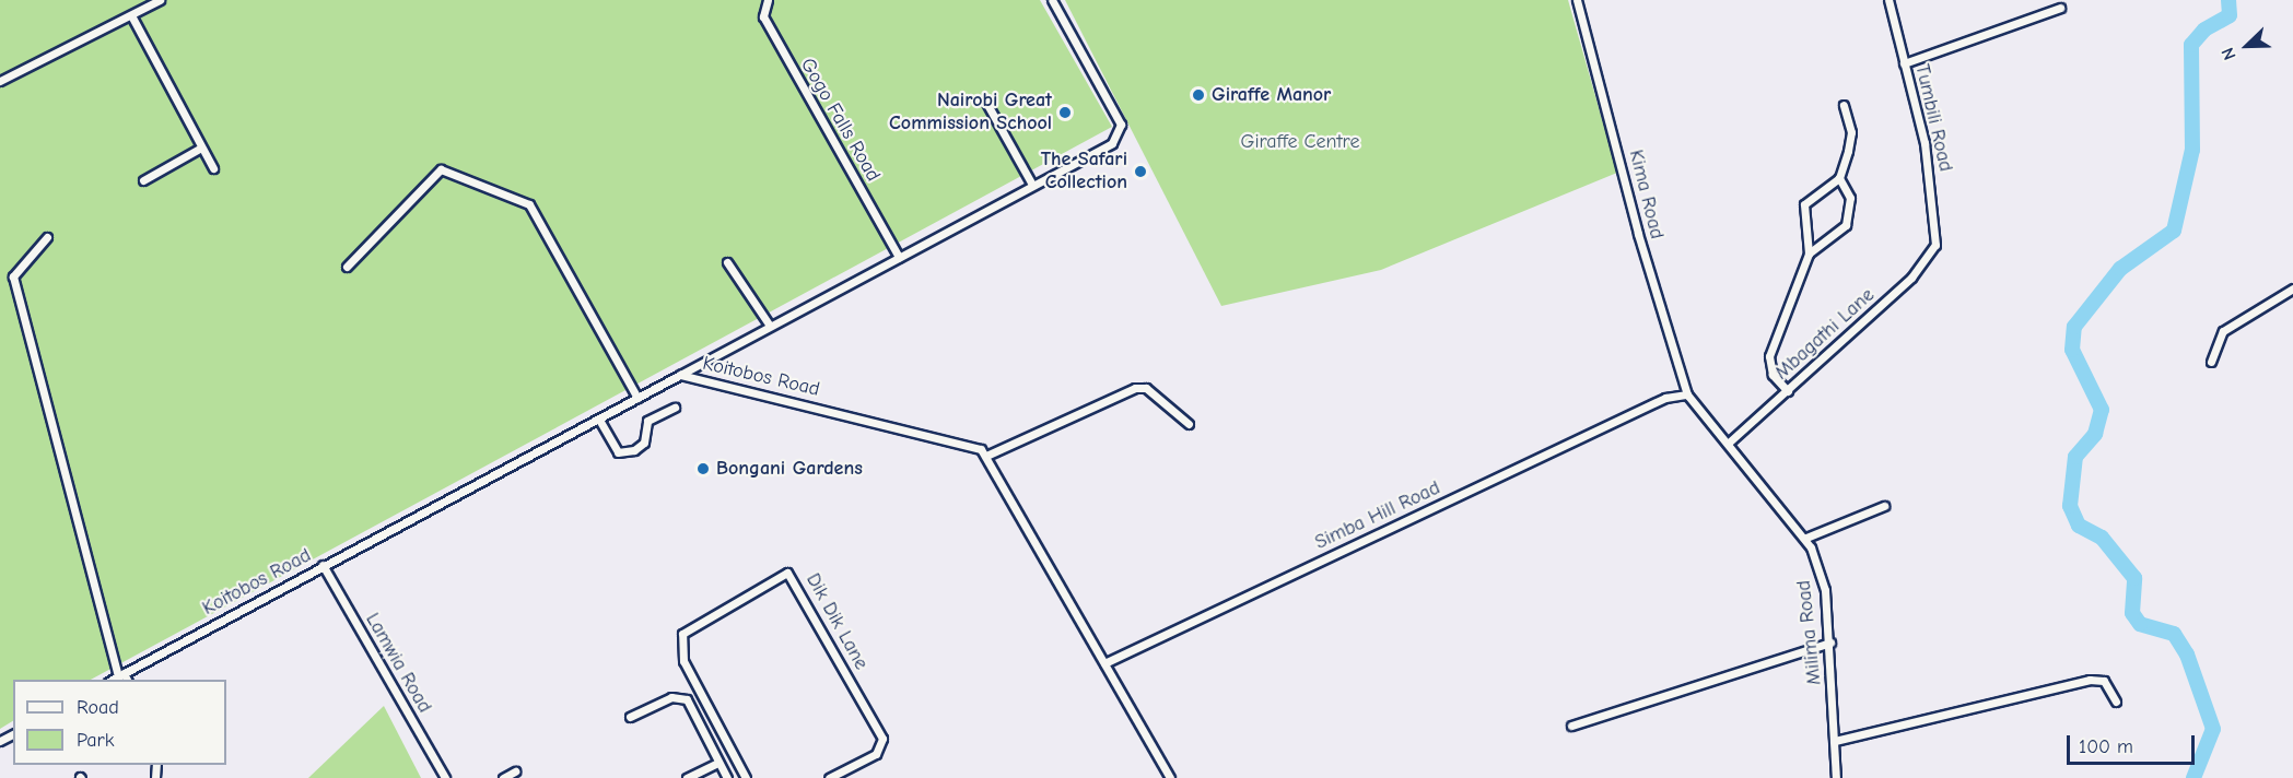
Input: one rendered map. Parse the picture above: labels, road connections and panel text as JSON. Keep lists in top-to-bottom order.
{
  "streets": {
    "street": [
      "Tumbili Road",
      "Gogo Falls Road",
      "Kima Road",
      "Mbagathi Lane",
      "Koitobos Road",
      "Simba Hill Road",
      "Dik Dik Lane",
      "Milima Road",
      "Lamwia Road"
    ]
  },
  "crossings": [
    ["Tumbili Road", "Mbagathi Lane"],
    ["Kima Road", "Simba Hill Road"],
    ["Kima Road", "Milima Road"],
    ["Mbagathi Lane", "Milima Road"],
    ["Koitobos Road", "Lamwia Road"],
    ["Simba Hill Road", "Milima Road"]
  ],
  "parks": ["Giraffe Centre"],
  "places": [
    "Giraffe Manor",
    "Nairobi Great Commission School",
    "The Safari Collection",
    "Bongani Gardens"
  ],
  "legend": ["Road", "Park"],
  "scale_bar": "100 m",
  "north": "bottom left"
}
